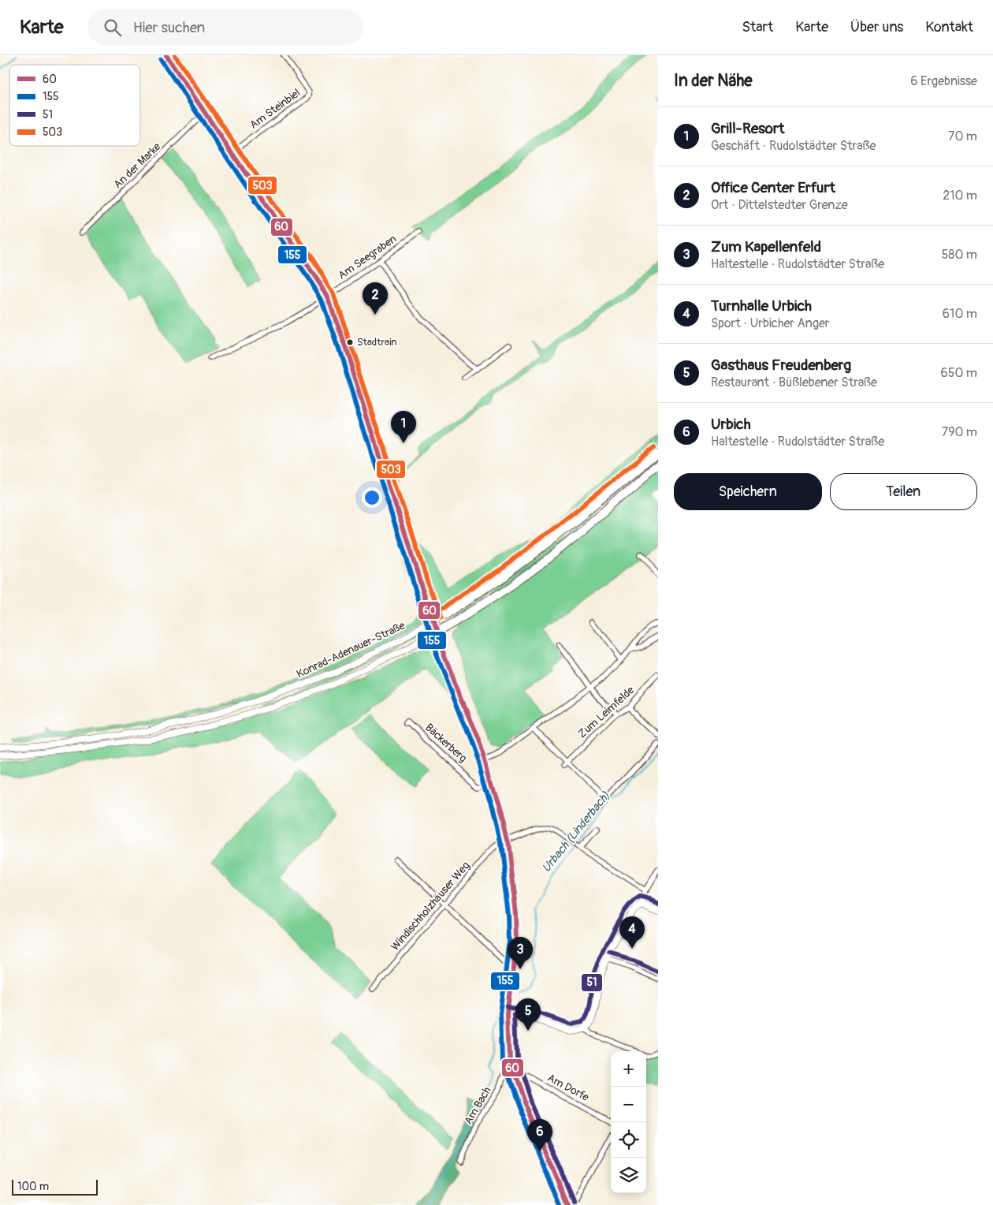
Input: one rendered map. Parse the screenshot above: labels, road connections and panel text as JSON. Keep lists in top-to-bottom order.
{
  "streets": {
    "highway": ["Konrad-Adenauer-Straße"],
    "street": [
      "Am Steinbiel",
      "An der Marke",
      "Am Seegraben",
      "Zum Leimfelde",
      "Bäckerberg",
      "Windischholzhäuser Weg",
      "Am Dorfe",
      "Am Bach"
    ]
  },
  "water": ["Urbach (Linderbach)"],
  "places": ["Stadtrain"],
  "lines": [
    "transit line 60",
    "transit line 503",
    "transit line 155",
    "transit line 51"
  ],
  "legend": [
    "60",
    "155",
    "51",
    "503"
  ],
  "scale_bar": "100 m",
  "page": {
    "header": "Karte",
    "search": "Hier suchen",
    "nav": [
      "Start",
      "Karte",
      "Über uns",
      "Kontakt"
    ],
    "heading": ["In der Nähe", "6 Ergebnisse"],
    "list": [
      {
        "mark": "1",
        "name": "Grill-Resort",
        "note": "Geschäft · Rudolstädter Straße",
        "value": "70 m"
      },
      {
        "mark": "2",
        "name": "Office Center Erfurt",
        "note": "Ort · Dittelstedter Grenze",
        "value": "210 m"
      },
      {
        "mark": "3",
        "name": "Zum Kapellenfeld",
        "note": "Haltestelle · Rudolstädter Straße",
        "value": "580 m"
      },
      {
        "mark": "4",
        "name": "Turnhalle Urbich",
        "note": "Sport · Urbicher Anger",
        "value": "610 m"
      },
      {
        "mark": "5",
        "name": "Gasthaus Freudenberg",
        "note": "Restaurant · Büßlebener Straße",
        "value": "650 m"
      },
      {
        "mark": "6",
        "name": "Urbich",
        "note": "Haltestelle · Rudolstädter Straße",
        "value": "790 m"
      }
    ],
    "pins": [
      "2",
      "1",
      "4",
      "3",
      "5",
      "6"
    ],
    "buttons": ["Speichern", "Teilen"],
    "map_buttons": ["+", "−"],
    "scale": "100 m"
  }
}
